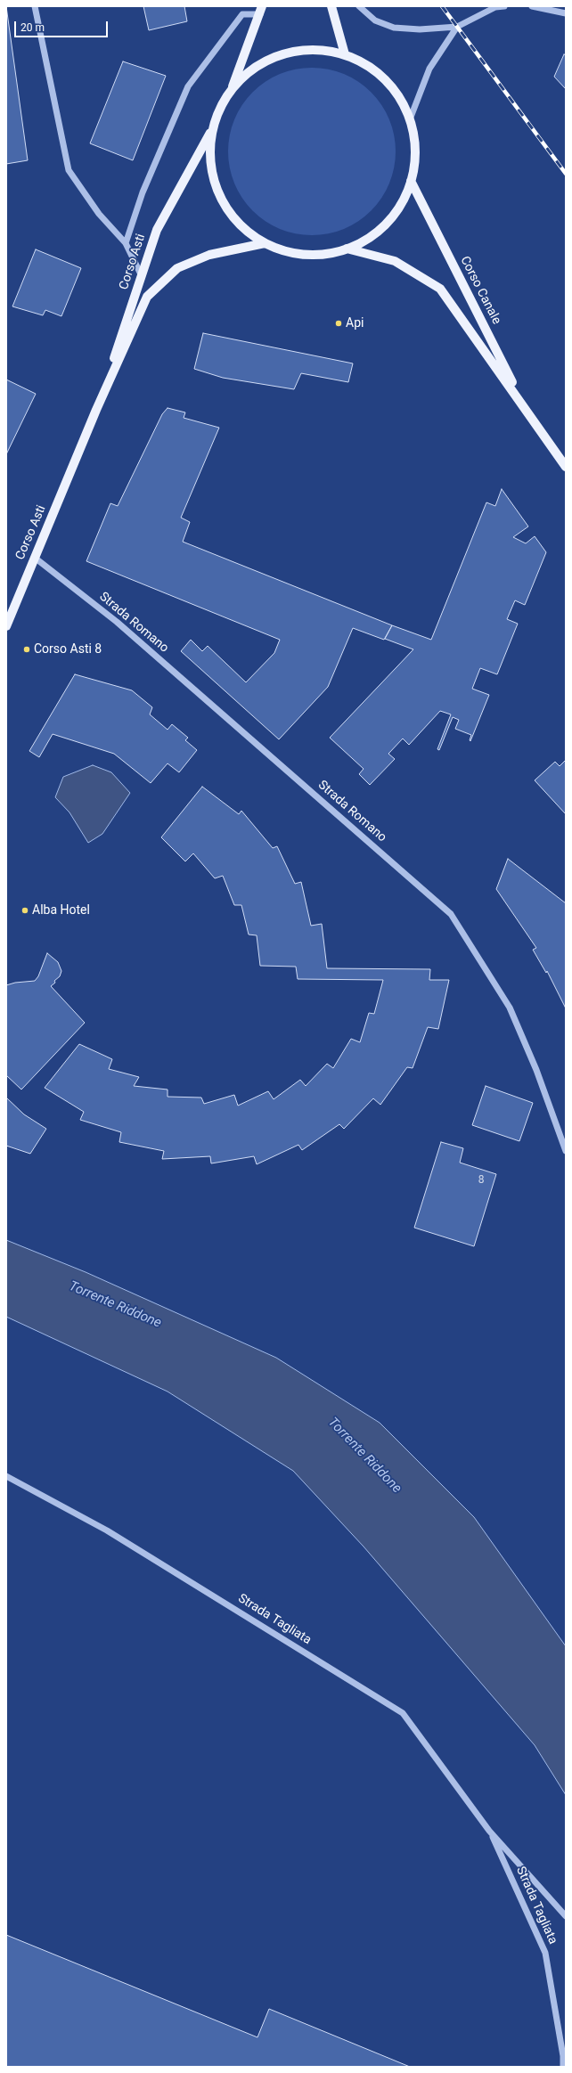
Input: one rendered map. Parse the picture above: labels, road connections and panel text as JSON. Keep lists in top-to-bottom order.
{
  "streets": {
    "main road": ["Corso Asti", "Corso Canale"],
    "street": ["Strada Romano", "Strada Tagliata"]
  },
  "crossings": [
    ["Corso Asti", "Strada Romano"]
  ],
  "water": ["Torrente Riddone"],
  "places": ["Api", "Corso Asti 8", "Alba Hotel"],
  "house_numbers": ["8"],
  "scale_bar": "20 m"
}
